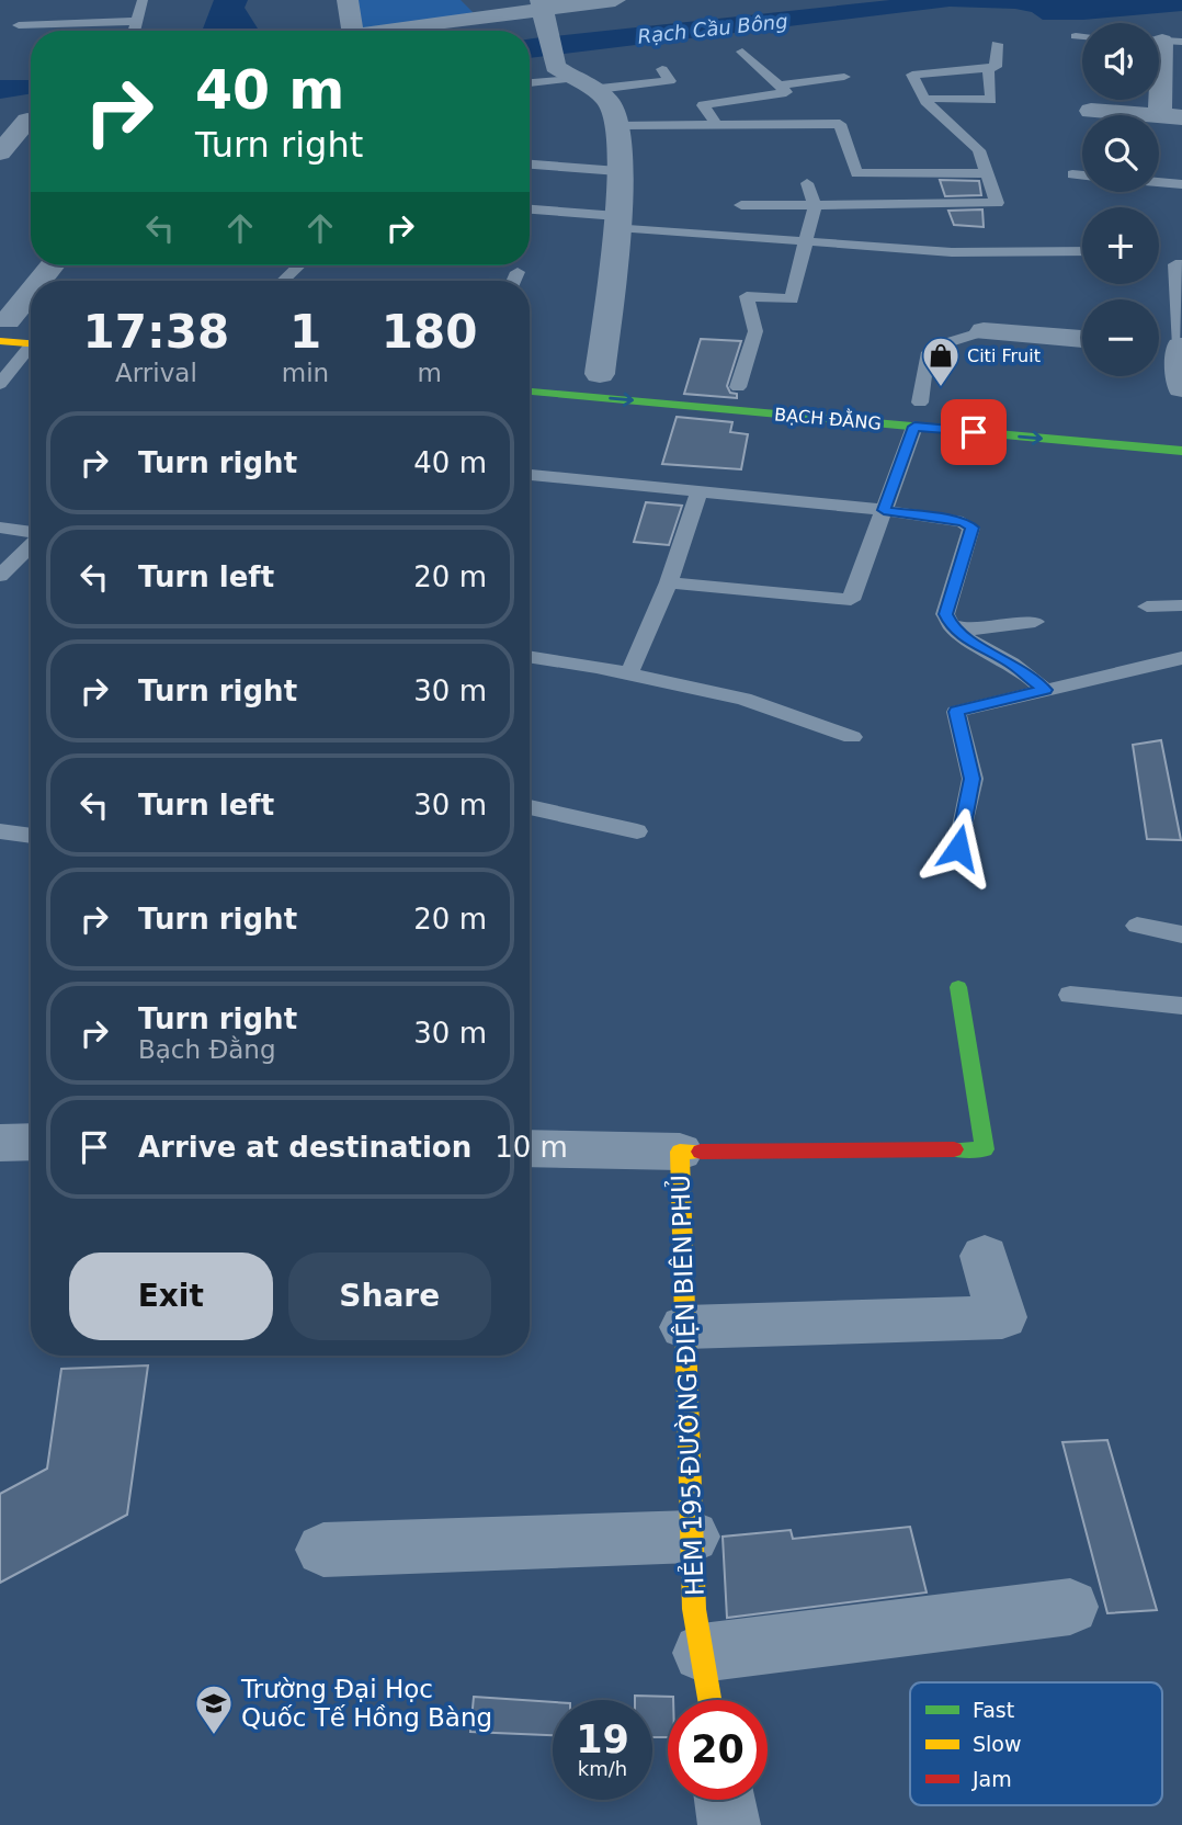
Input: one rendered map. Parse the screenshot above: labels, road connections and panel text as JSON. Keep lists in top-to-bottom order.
{
  "streets": {
    "street": ["BẠCH ĐẰNG", "HẺM 195 ĐƯỜNG ĐIỆN BIÊN PHỦ"]
  },
  "one_way": ["BẠCH ĐẰNG"],
  "water": ["Rạch Cầu Bông"],
  "places": {
    "shop": ["Citi Fruit"],
    "school or university": ["Trường Đại Học Quốc Tế Hồng Bàng"]
  },
  "legend": ["Fast", "Slow", "Jam"],
  "page": {
    "map_buttons": ["+", "−"],
    "turn": ["40 m", "Turn right"],
    "eta": [
      "17:38",
      "Arrival",
      "1",
      "min",
      "180",
      "m"
    ],
    "list": [
      {
        "name": "Turn right",
        "value": "40 m"
      },
      {
        "name": "Turn left",
        "value": "20 m"
      },
      {
        "name": "Turn right",
        "value": "30 m"
      },
      {
        "name": "Turn left",
        "value": "30 m"
      },
      {
        "name": "Turn right",
        "value": "20 m"
      },
      {
        "name": "Turn right",
        "note": "Bạch Đằng",
        "value": "30 m"
      },
      {
        "name": "Arrive at destination",
        "value": "10 m"
      }
    ],
    "buttons": ["Exit", "Share"],
    "speed": "19 km/h",
    "limit": "20"
  }
}
